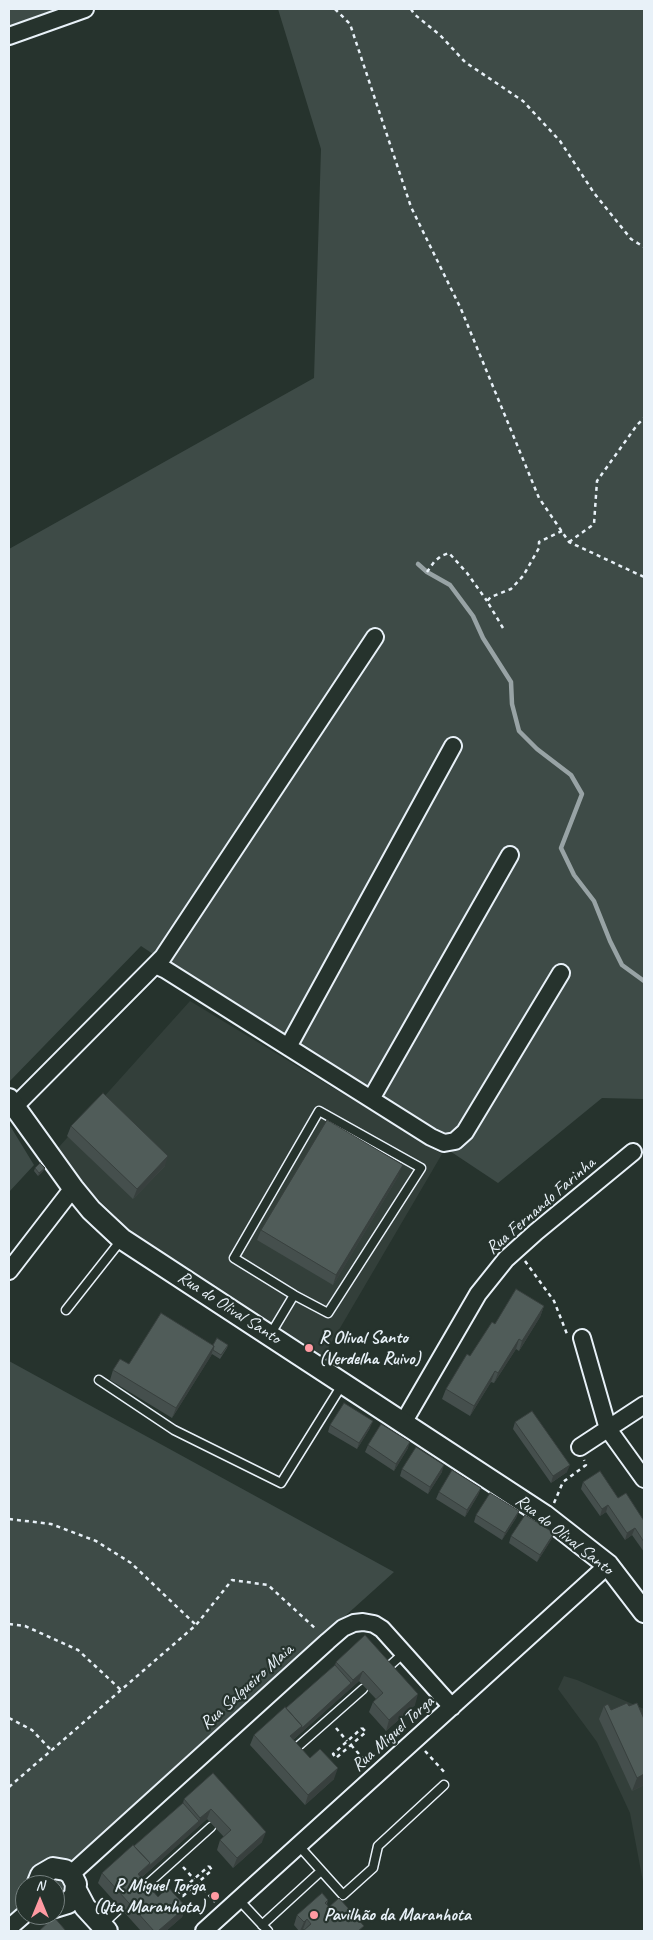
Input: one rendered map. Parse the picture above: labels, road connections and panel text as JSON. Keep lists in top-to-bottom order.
{
  "streets": {
    "street": [
      "Rua Fernando Farinha",
      "Rua do Olival Santo",
      "Rua Salgueiro Maia",
      "Rua Miguel Torga"
    ]
  },
  "crossings": [
    ["Rua Fernando Farinha", "Rua do Olival Santo"],
    ["Rua do Olival Santo", "Rua Miguel Torga"],
    ["Rua Salgueiro Maia", "Rua Miguel Torga"]
  ],
  "places": ["R Olival Santo (Verdelha Ruivo)", "R Miguel Torga (Qta Maranhota)", "Pavilhão da Maranhota"],
  "north": "top"
}
